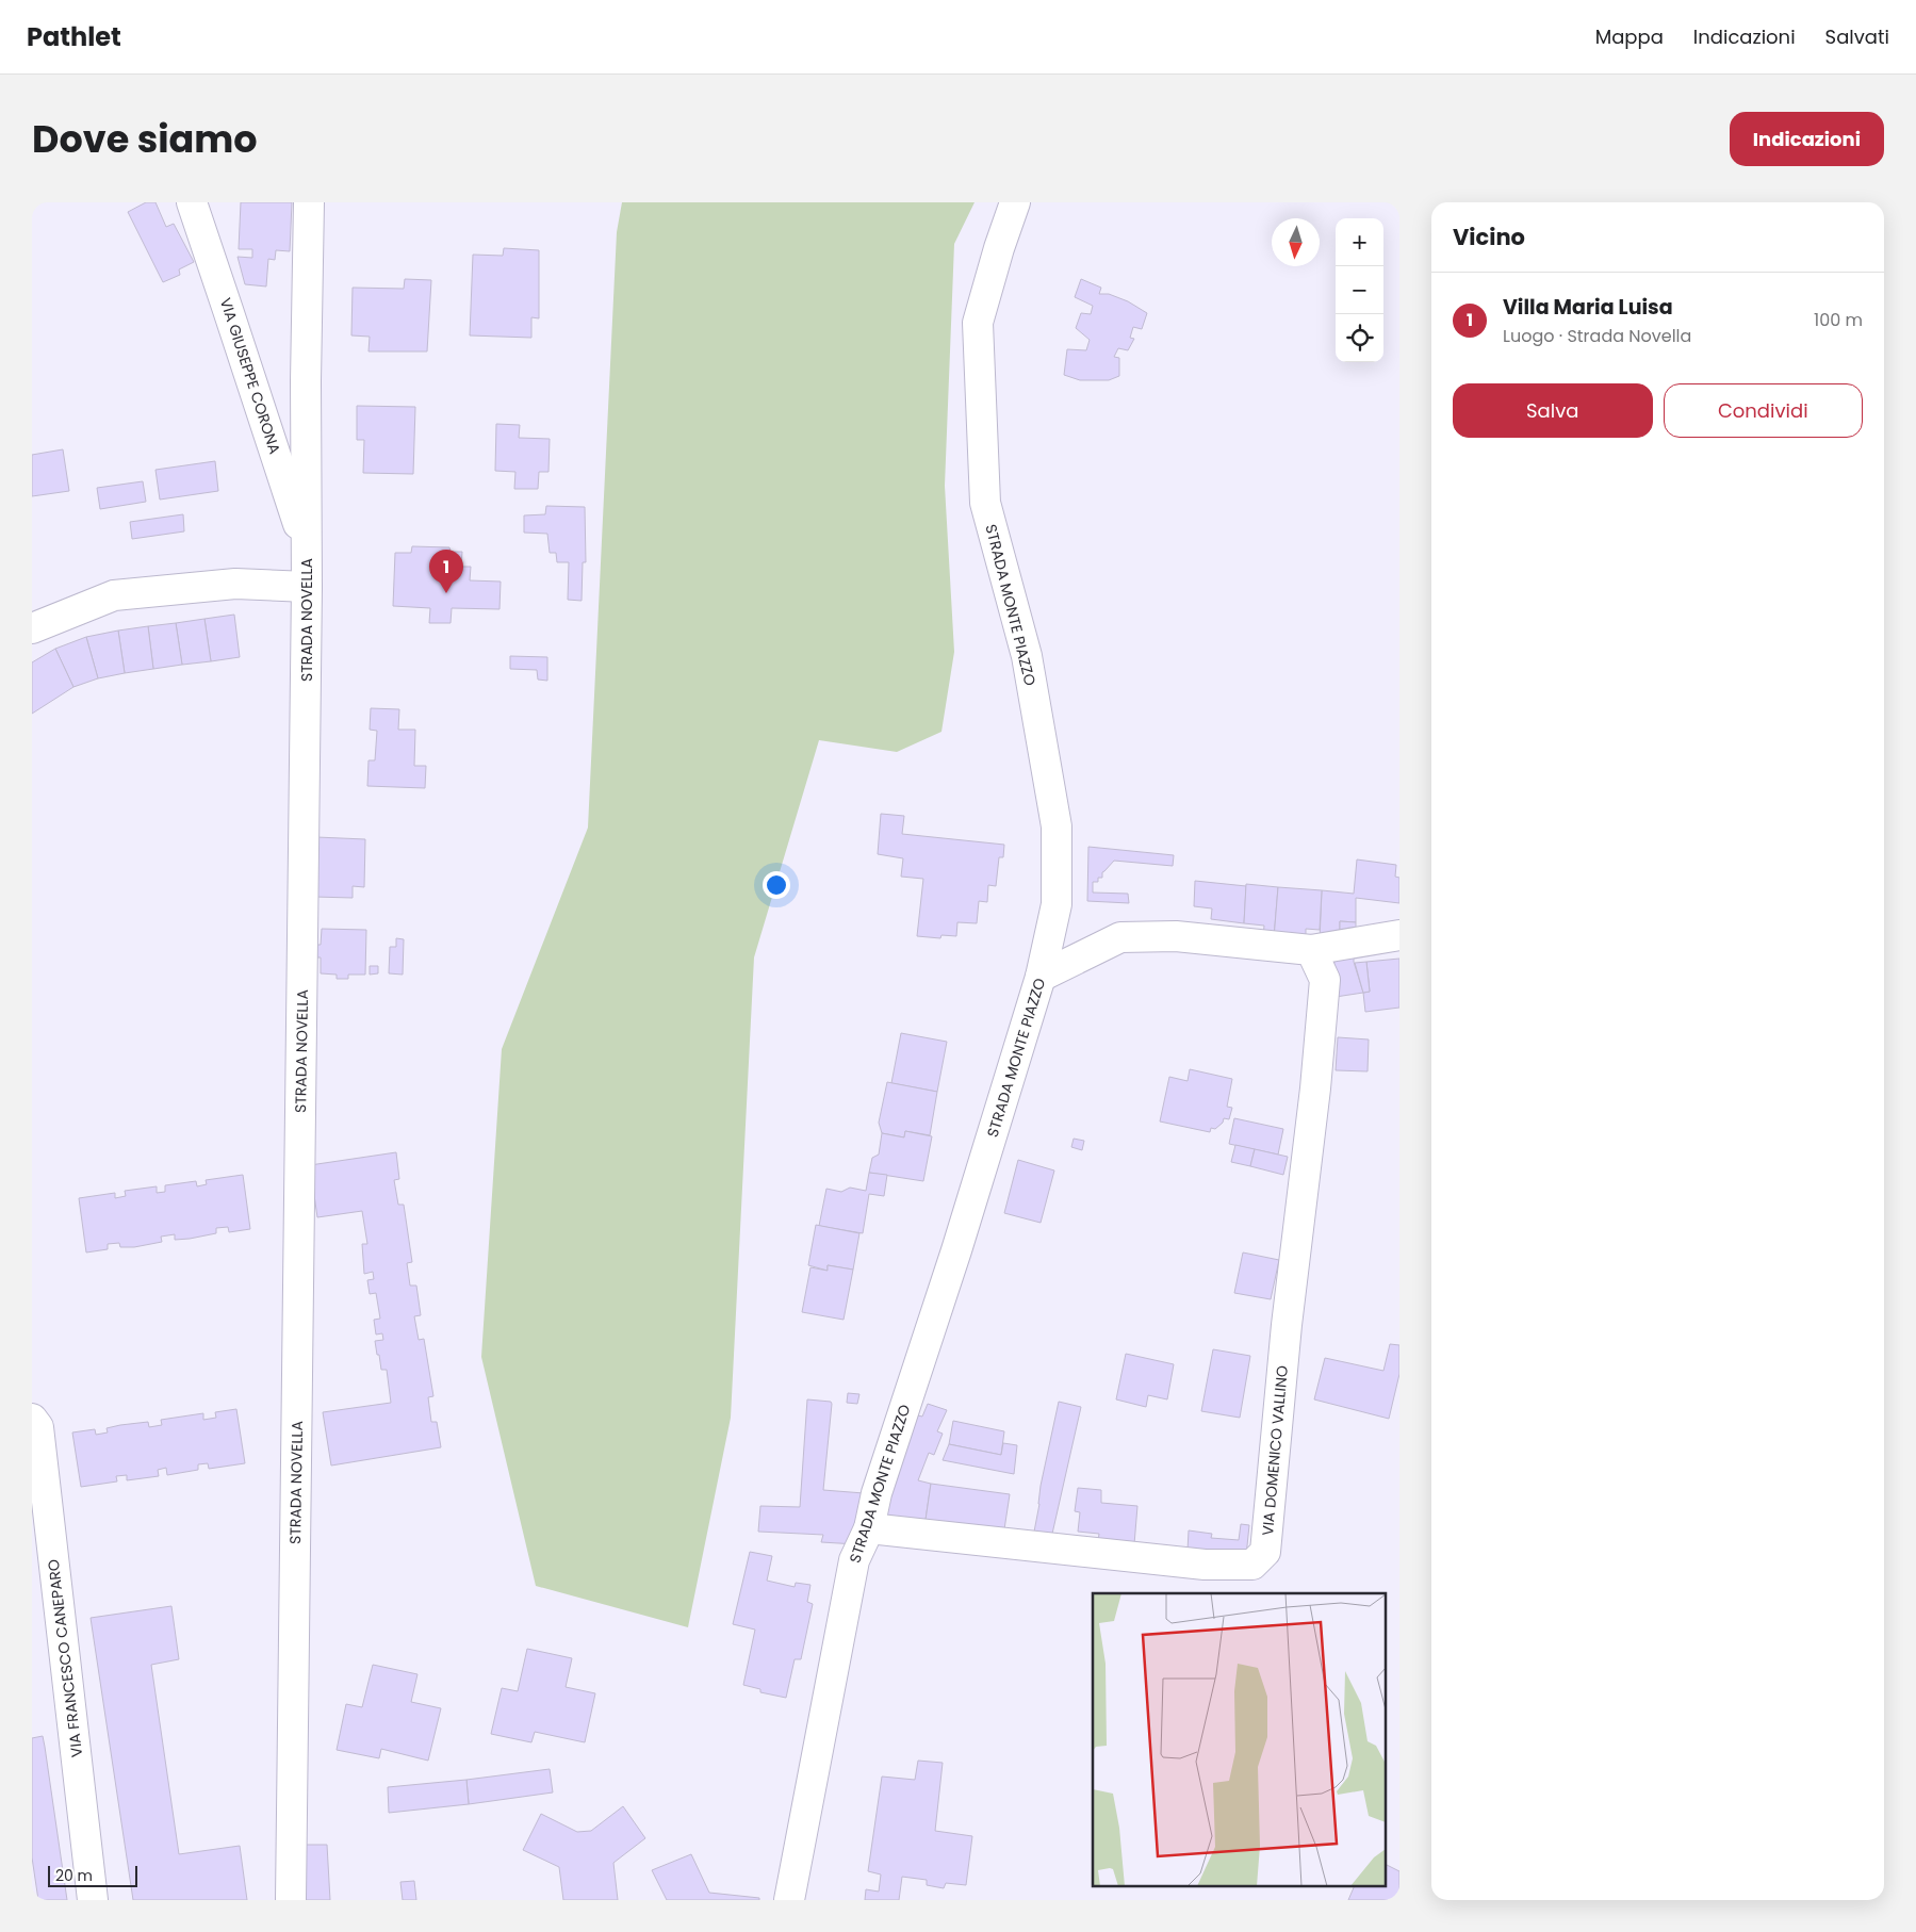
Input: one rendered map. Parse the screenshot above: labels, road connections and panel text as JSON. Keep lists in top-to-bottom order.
{
  "streets": {
    "street": [
      "VIA GIUSEPPE CORONA",
      "STRADA MONTE PIAZZO",
      "STRADA NOVELLA",
      "VIA DOMENICO VALLINO",
      "VIA FRANCESCO CANEPARO"
    ]
  },
  "crossings": [
    ["VIA GIUSEPPE CORONA", "STRADA NOVELLA"],
    ["STRADA MONTE PIAZZO", "VIA DOMENICO VALLINO"]
  ],
  "scale_bar": "20 m",
  "north": "bottom",
  "page": {
    "header": "Pathlet",
    "nav": ["Mappa", "Indicazioni", "Salvati"],
    "title": "Dove siamo",
    "buttons": [
      "Indicazioni",
      ["Salva", "Condividi"]
    ],
    "heading": "Vicino",
    "map_buttons": ["+", "−"],
    "list": [
      {
        "mark": "1",
        "name": "Villa Maria Luisa",
        "note": "Luogo · Strada Novella",
        "value": "100 m"
      }
    ],
    "pins": "1",
    "scale": "20 m"
  }
}
